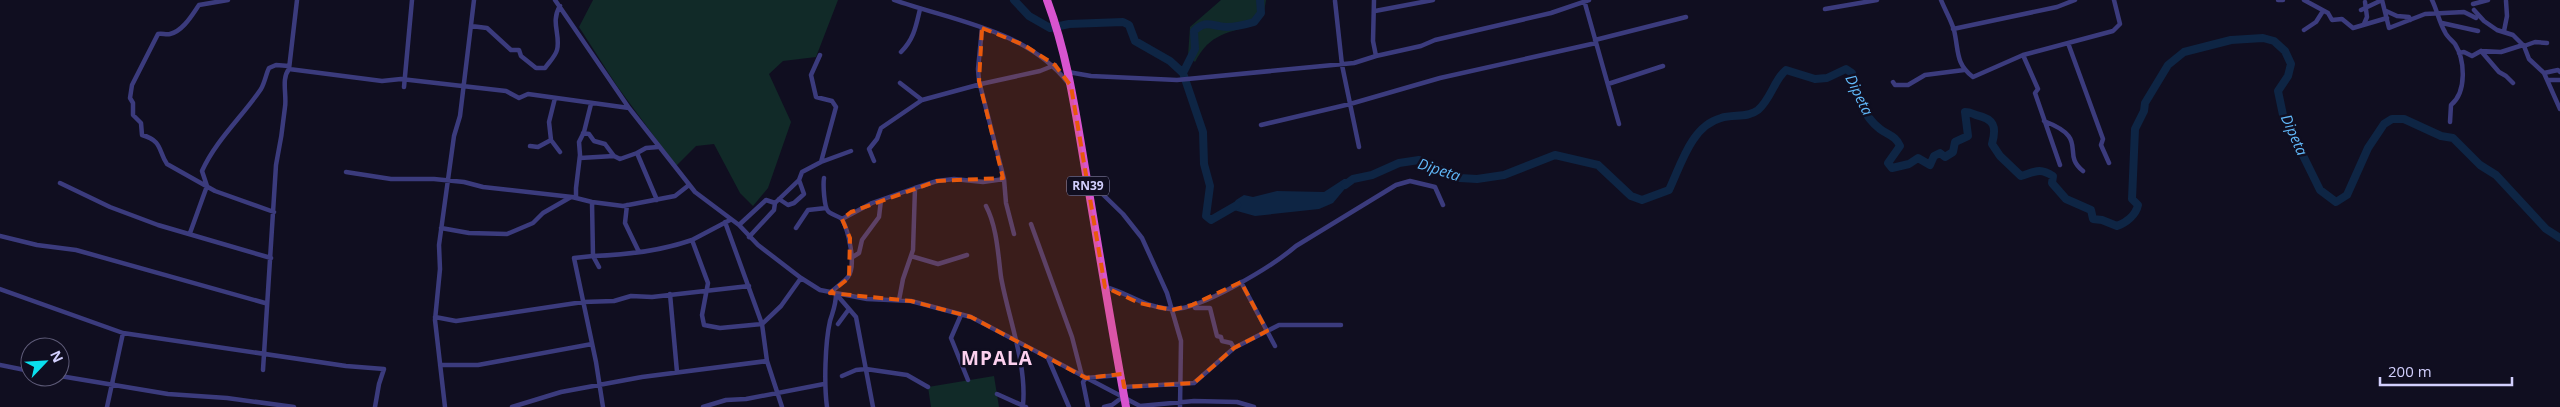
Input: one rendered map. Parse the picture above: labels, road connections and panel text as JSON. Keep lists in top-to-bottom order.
{
  "streets": {
    "highway": ["RN39"]
  },
  "districts": ["MPALA"],
  "water": ["Dipeta"],
  "scale_bar": "200 m",
  "north": "top right"
}
